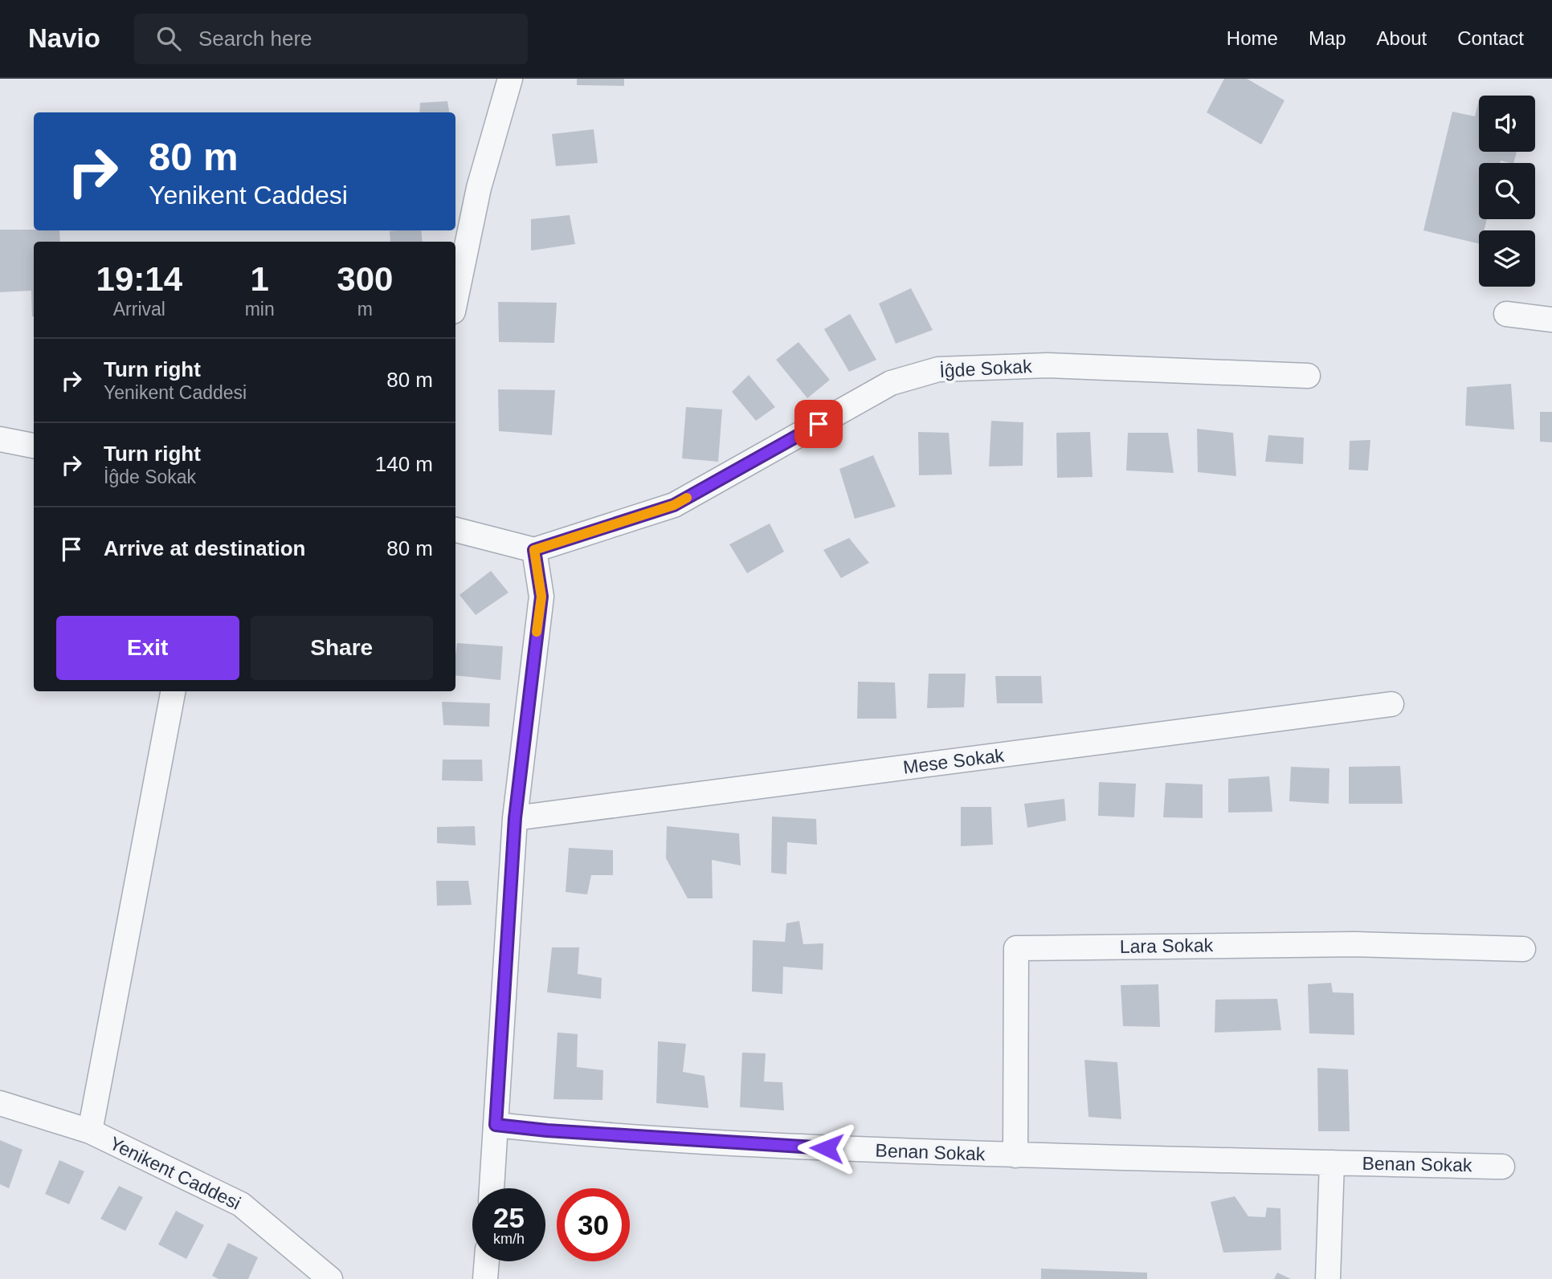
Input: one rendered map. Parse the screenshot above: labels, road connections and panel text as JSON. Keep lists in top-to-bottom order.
{
  "streets": {
    "street": [
      "İĝde Sokak",
      "Mese Sokak",
      "Lara Sokak",
      "Benan Sokak",
      "Yenikent Caddesi"
    ]
  },
  "crossings": [
    ["Lara Sokak", "Benan Sokak"]
  ],
  "page": {
    "header": "Navio",
    "search": "Search here",
    "nav": [
      "Home",
      "Map",
      "About",
      "Contact"
    ],
    "turn": ["80 m", "Yenikent Caddesi"],
    "eta": [
      "19:14",
      "Arrival",
      "1",
      "min",
      "300",
      "m"
    ],
    "list": [
      {
        "name": "Turn right",
        "note": "Yenikent Caddesi",
        "value": "80 m"
      },
      {
        "name": "Turn right",
        "note": "İĝde Sokak",
        "value": "140 m"
      },
      {
        "name": "Arrive at destination",
        "value": "80 m"
      }
    ],
    "buttons": ["Exit", "Share"],
    "speed": "25 km/h",
    "limit": "30"
  }
}
